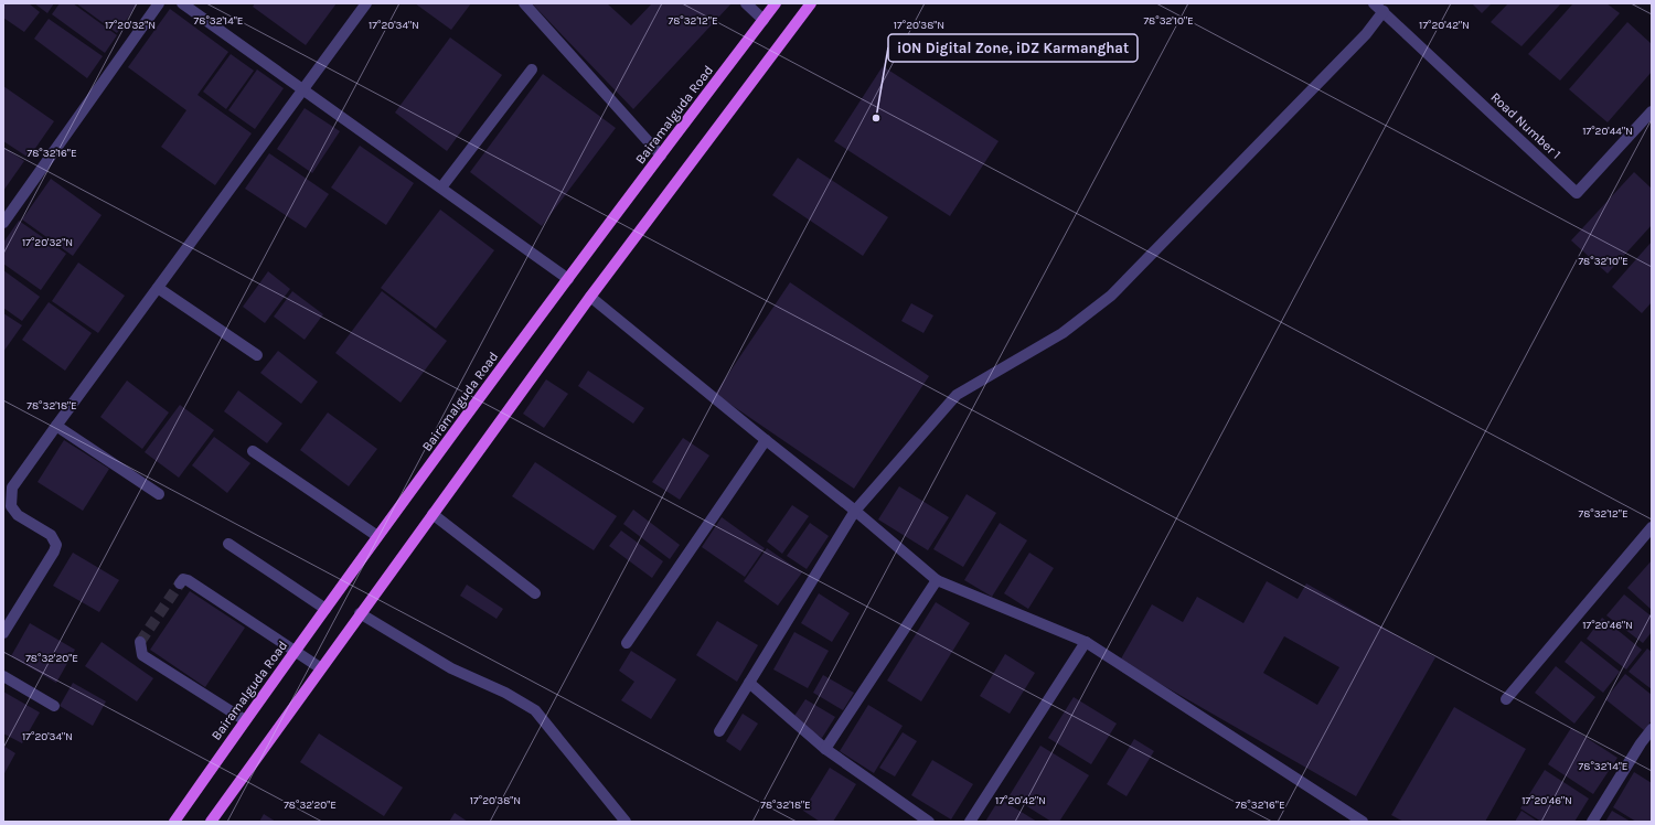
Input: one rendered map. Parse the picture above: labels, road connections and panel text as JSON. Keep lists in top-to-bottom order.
{
  "streets": {
    "main road": ["Bairamalguda Road"],
    "street": ["Road Number 1"]
  },
  "places": ["iON Digital Zone, iDZ Karmanghat"],
  "coordinates": [
    "78°32'14\"E",
    "78°32'12\"E",
    "78°32'10\"E",
    "17°20'32\"N",
    "17°20'34\"N",
    "17°20'38\"N",
    "17°20'42\"N",
    "17°20'44\"N",
    "78°32'16\"E",
    "78°32'18\"E",
    "17°20'46\"N",
    "78°32'20\"E"
  ]
}
